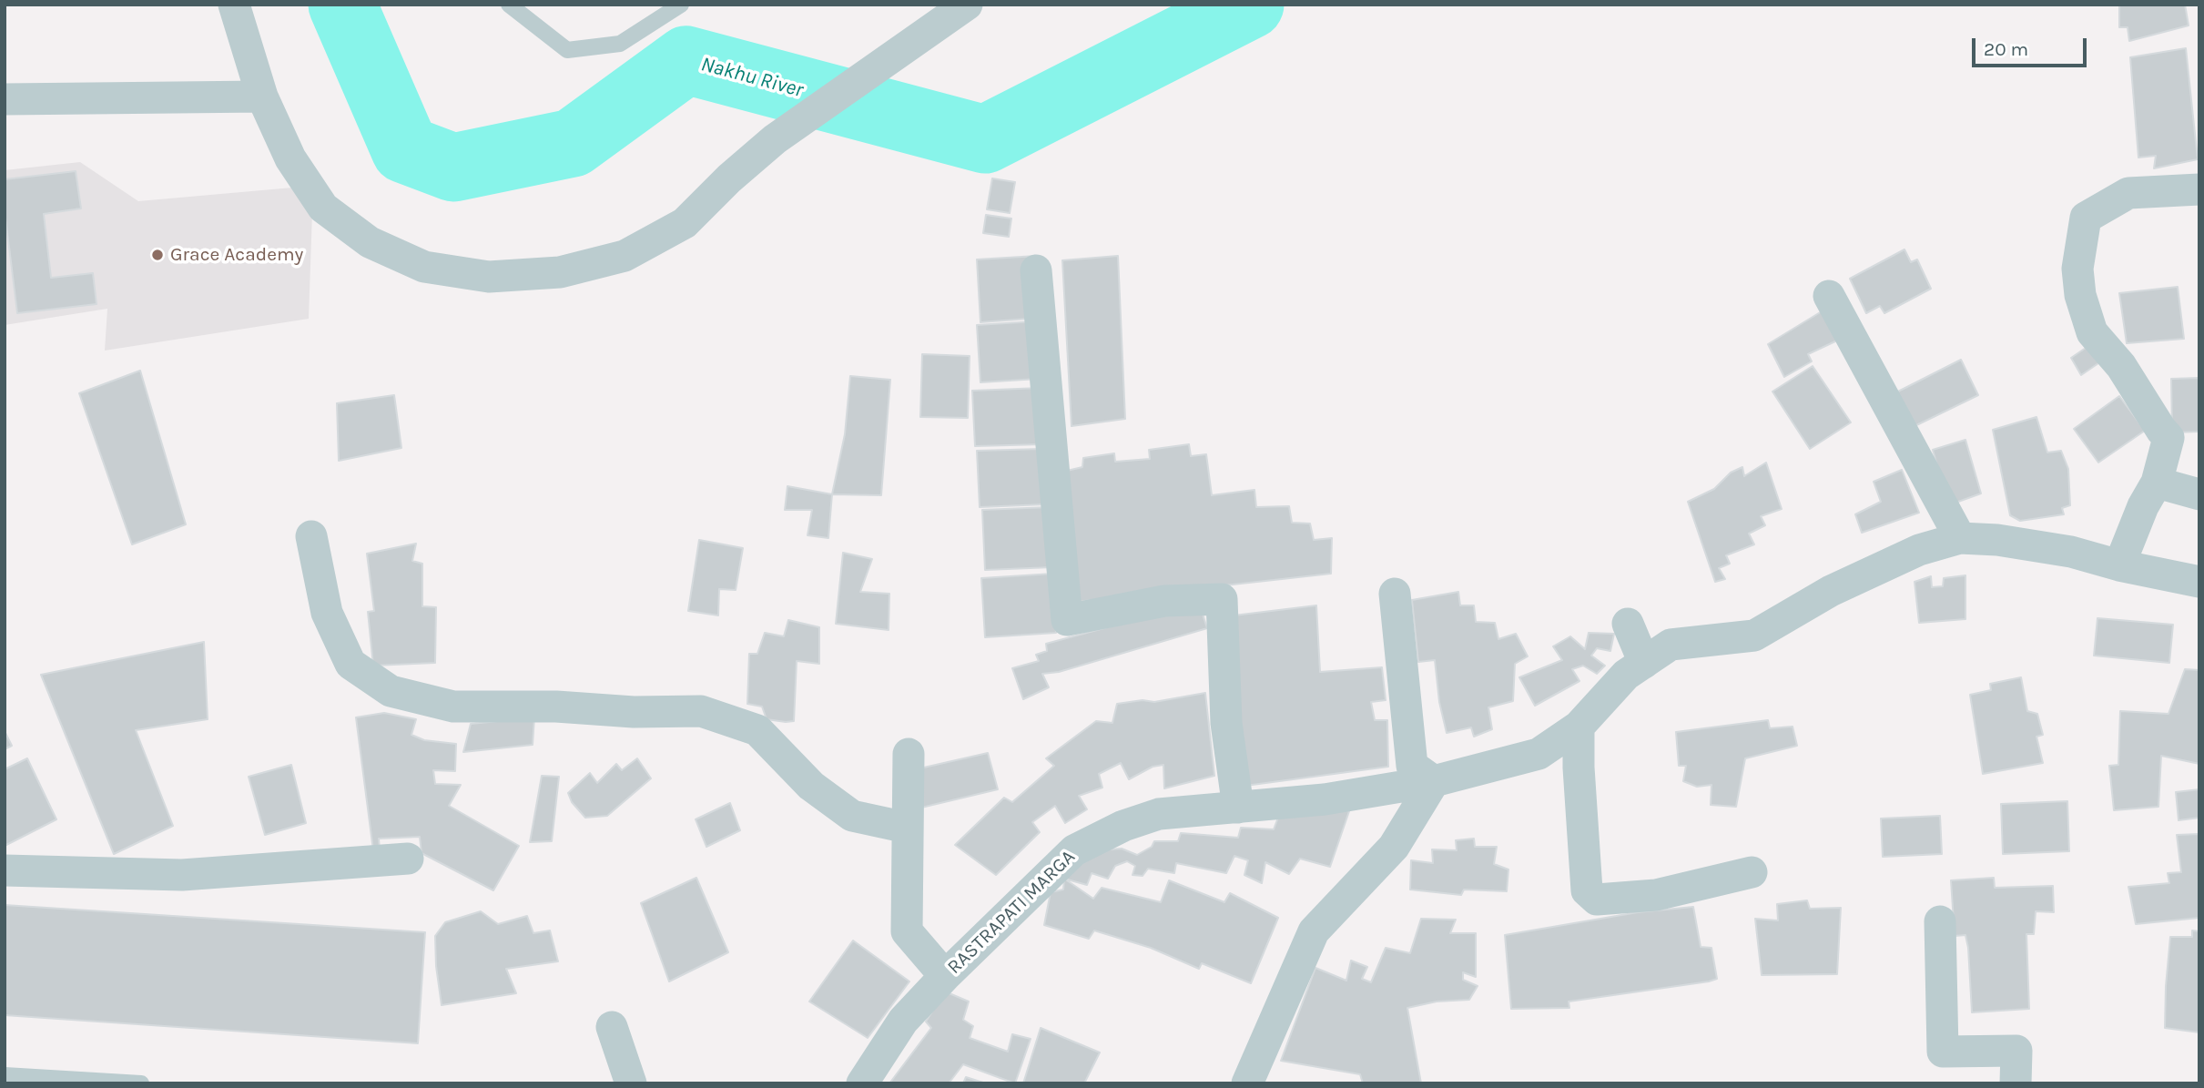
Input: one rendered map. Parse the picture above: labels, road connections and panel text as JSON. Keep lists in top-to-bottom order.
{
  "streets": {
    "street": ["RASTRAPATI MARGA"]
  },
  "water": ["Nakhu River"],
  "places": ["Grace Academy"],
  "scale_bar": "20 m"
}
